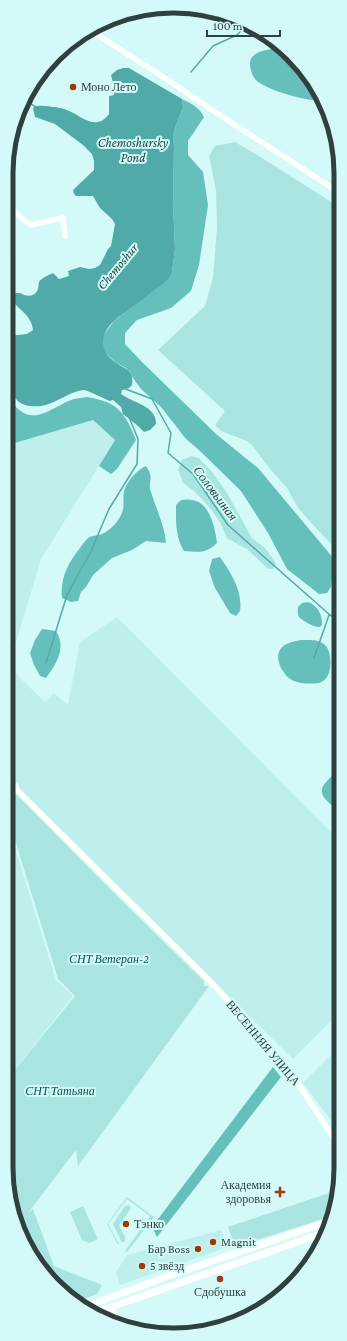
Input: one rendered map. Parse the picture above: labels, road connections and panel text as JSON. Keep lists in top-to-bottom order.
{
  "streets": {
    "street": ["ВЕСЕННЯЯ УЛИЦА"]
  },
  "water": ["Chemoshursky Pond", "Chemoshur", "Соловьиная"],
  "parks": ["СНТ Ветеран-2", "СНТ Татьяна"],
  "places": {
    "other": [
      "Моно Лето",
      "Тэнко",
      "Magnit",
      "Бар Boss",
      "5 звёзд",
      "Сдобушка"
    ],
    "health": ["Академия здоровья"]
  },
  "scale_bar": "100 m"
}
